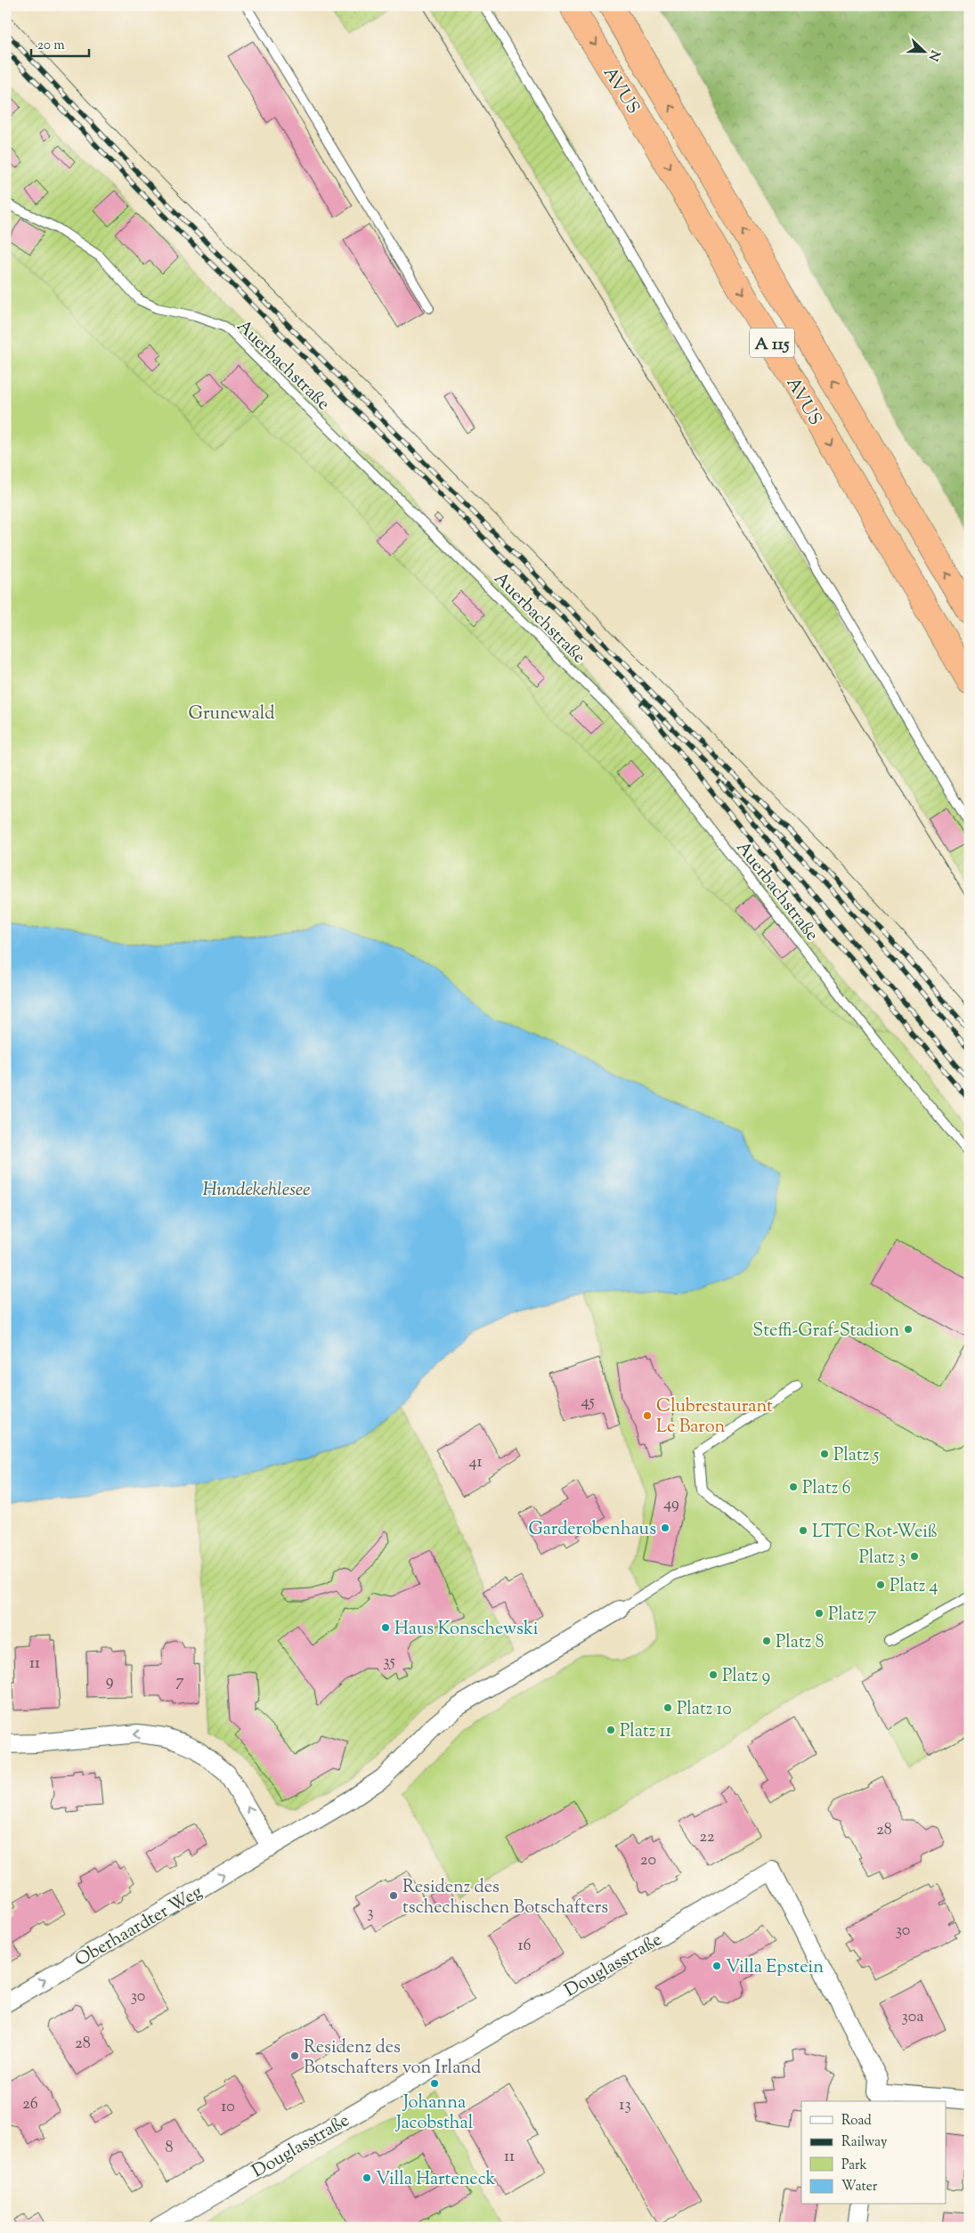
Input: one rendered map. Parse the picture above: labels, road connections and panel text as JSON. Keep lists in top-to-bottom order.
{
  "streets": {
    "highway": ["AVUS", "A 115"],
    "street": ["Oberhaardter Weg", "Douglasstraße"],
    "lane": ["Auerbachstraße"]
  },
  "one_way": ["Oberhaardter Weg"],
  "water": ["Hundekehlesee"],
  "parks": ["Grunewald"],
  "places": [
    "Steffi-Graf-Stadion",
    "Clubrestaurant Le Baron",
    "Platz 5",
    "Platz 6",
    "Garderobenhaus",
    "LTTC Rot-Weiß",
    "Platz 3",
    "Platz 4",
    "Platz 7",
    "Haus Konschewski",
    "Platz 8",
    "Platz 9",
    "Platz 10",
    "Platz 11",
    "Residenz des tschechischen Botschafters",
    "Villa Epstein",
    "Residenz des Botschafters von Irland",
    "Johanna Jacobsthal",
    "Villa Harteneck"
  ],
  "house_numbers": [
    "45",
    "41",
    "49",
    "35",
    "11",
    "9",
    "7",
    "28",
    "22",
    "20",
    "3",
    "30",
    "16",
    "30",
    "30a",
    "28",
    "26",
    "13",
    "10",
    "8",
    "11"
  ],
  "legend": [
    "Road",
    "Railway",
    "Park",
    "Water"
  ],
  "scale_bar": "20 m",
  "north": "right"
}
